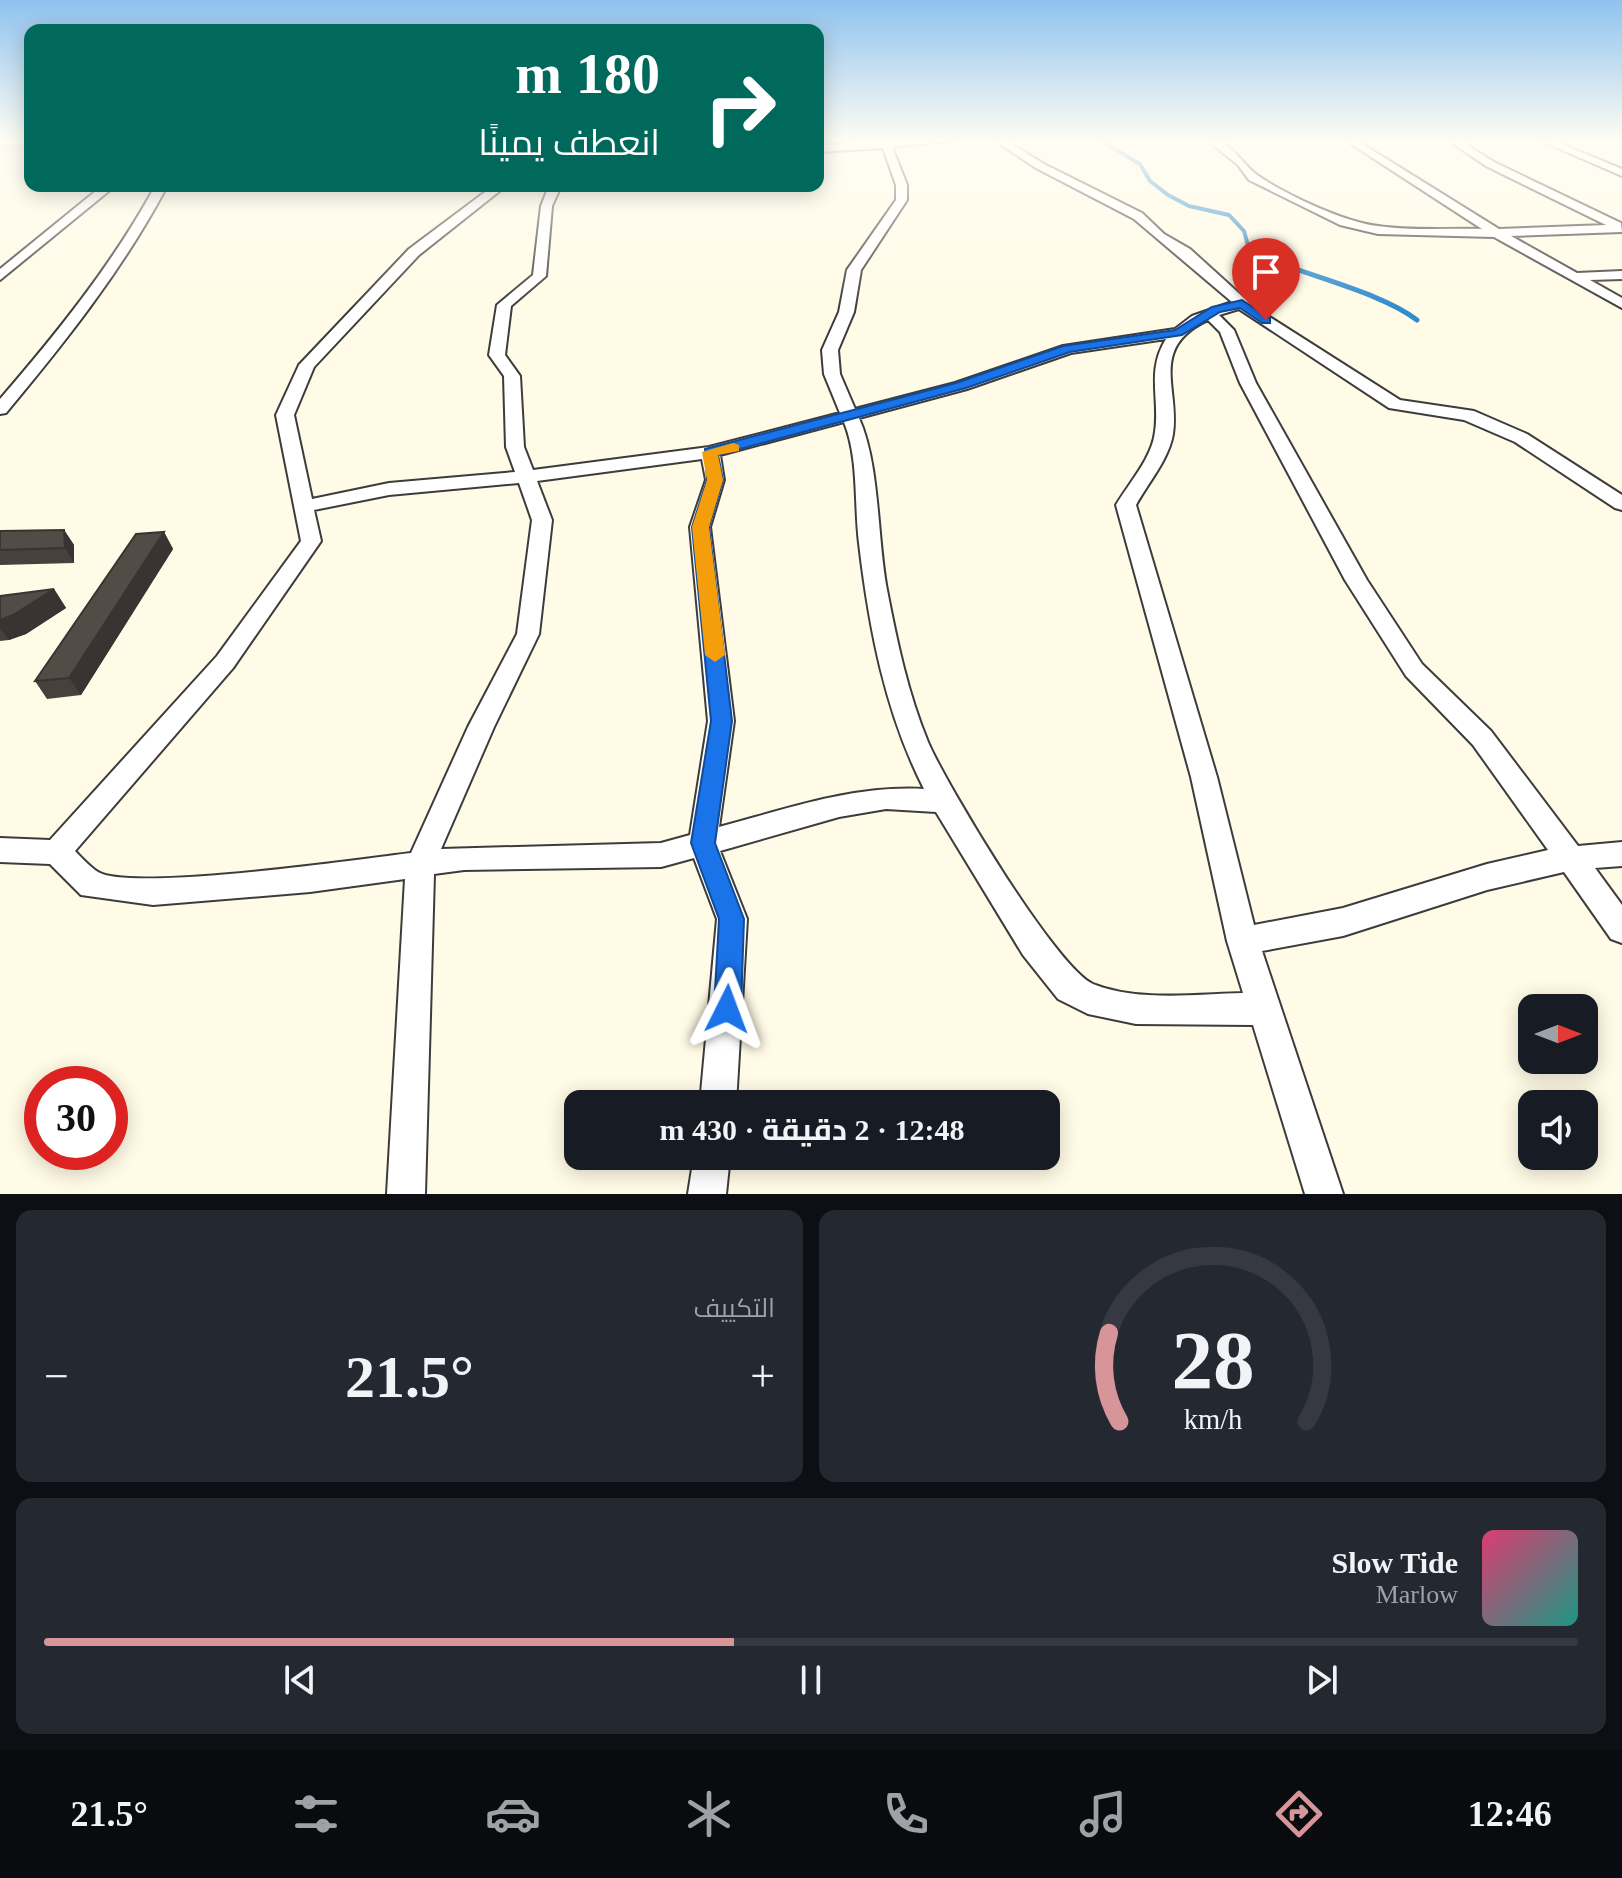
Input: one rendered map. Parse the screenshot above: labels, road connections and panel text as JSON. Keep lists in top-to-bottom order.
{
  "north": "right",
  "page": {
    "turn": ["180 m", "انعطف يمينًا"],
    "limit": "30",
    "trip": "12:48 · 2 دقيقة · 430 m",
    "tile": "التكييف",
    "heat": ["−", "21.5°", "+"],
    "song": ["Slow Tide", "Marlow"],
    "tabs": ["12:46", "21.5°"],
    "gauge": ["28", "km/h"]
  }
}
